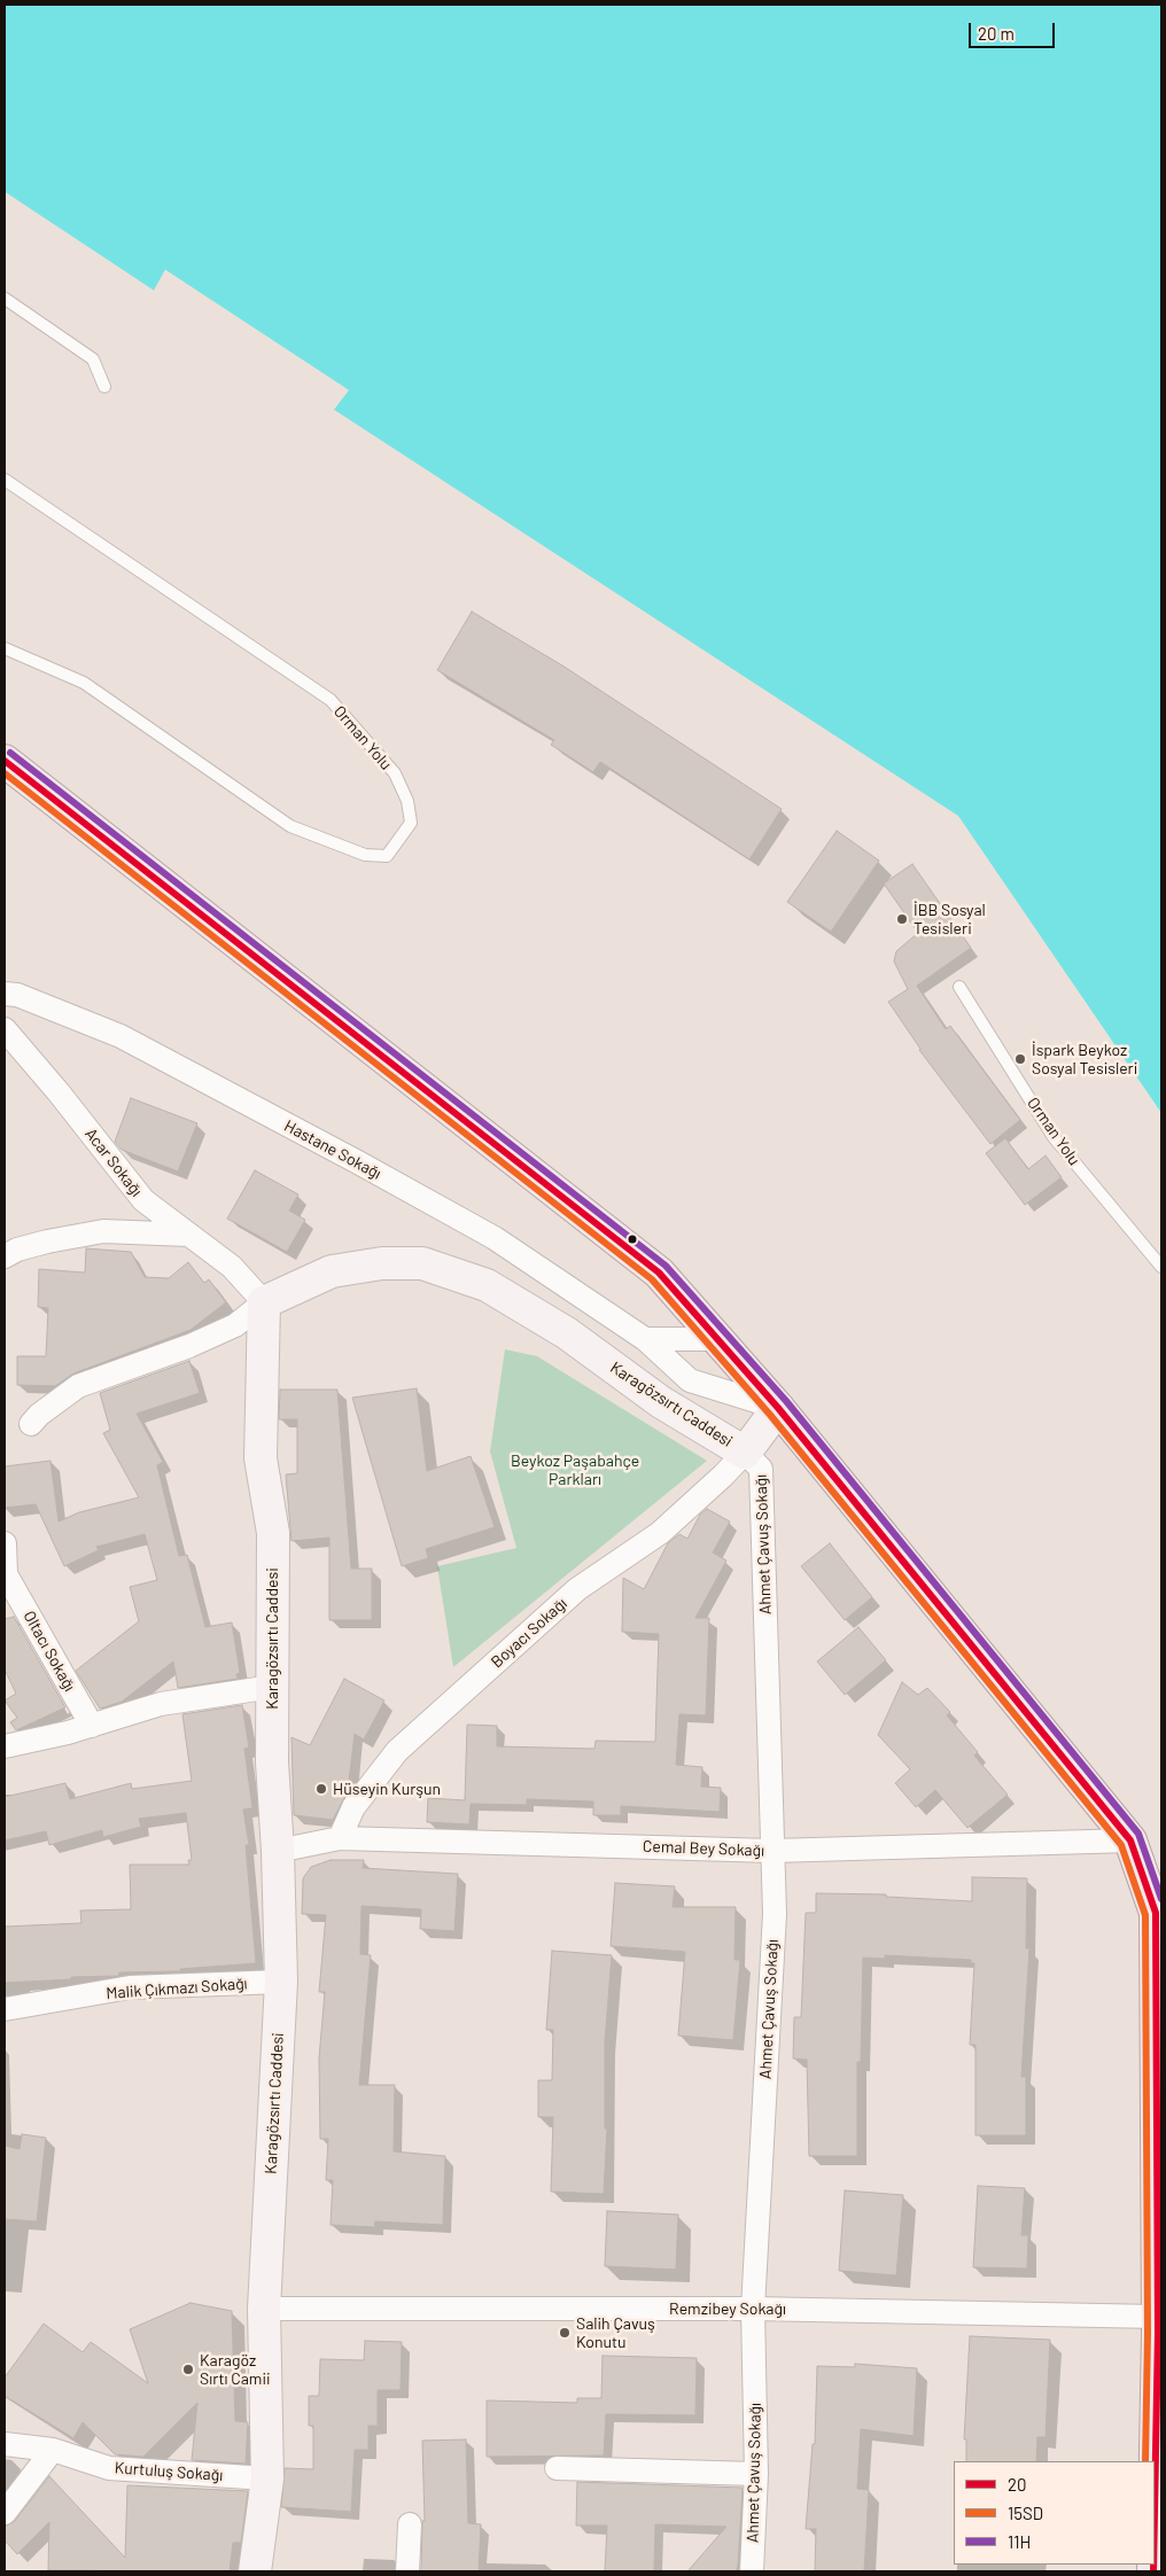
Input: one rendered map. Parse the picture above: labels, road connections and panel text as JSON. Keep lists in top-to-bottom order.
{
  "streets": {
    "street": [
      "Hastane Sokağı",
      "Acar Sokağı",
      "Karagözsırtı Caddesi",
      "Ahmet Çavuş Sokağı",
      "Boyacı Sokağı",
      "Oltacı Sokağı",
      "Cemal Bey Sokağı",
      "Malik Çıkmazı Sokağı",
      "Remzibey Sokağı",
      "Kurtuluş Sokağı"
    ],
    "lane": ["Orman Yolu"]
  },
  "crossings": [
    ["Hastane Sokağı", "Karagözsırtı Caddesi"],
    ["Acar Sokağı", "Karagözsırtı Caddesi"],
    ["Karagözsırtı Caddesi", "Ahmet Çavuş Sokağı"],
    ["Karagözsırtı Caddesi", "Boyacı Sokağı"],
    ["Karagözsırtı Caddesi", "Cemal Bey Sokağı"],
    ["Karagözsırtı Caddesi", "Malik Çıkmazı Sokağı"],
    ["Karagözsırtı Caddesi", "Remzibey Sokağı"],
    ["Karagözsırtı Caddesi", "Kurtuluş Sokağı"],
    ["Ahmet Çavuş Sokağı", "Boyacı Sokağı"],
    ["Ahmet Çavuş Sokağı", "Cemal Bey Sokağı"],
    ["Ahmet Çavuş Sokağı", "Remzibey Sokağı"],
    ["Boyacı Sokağı", "Cemal Bey Sokağı"]
  ],
  "parks": ["Beykoz Paşabahçe Parkları"],
  "places": [
    "İBB Sosyal Tesisleri",
    "İspark Beykoz Sosyal Tesisleri",
    "Hüseyin Kurşun",
    "Salih Çavuş Konutu",
    "Karagöz Sırtı Camii"
  ],
  "lines": ["transit line 11H", "transit line 20", "transit line 15SD"],
  "legend": ["20", "15SD", "11H"],
  "scale_bar": "20 m"
}
